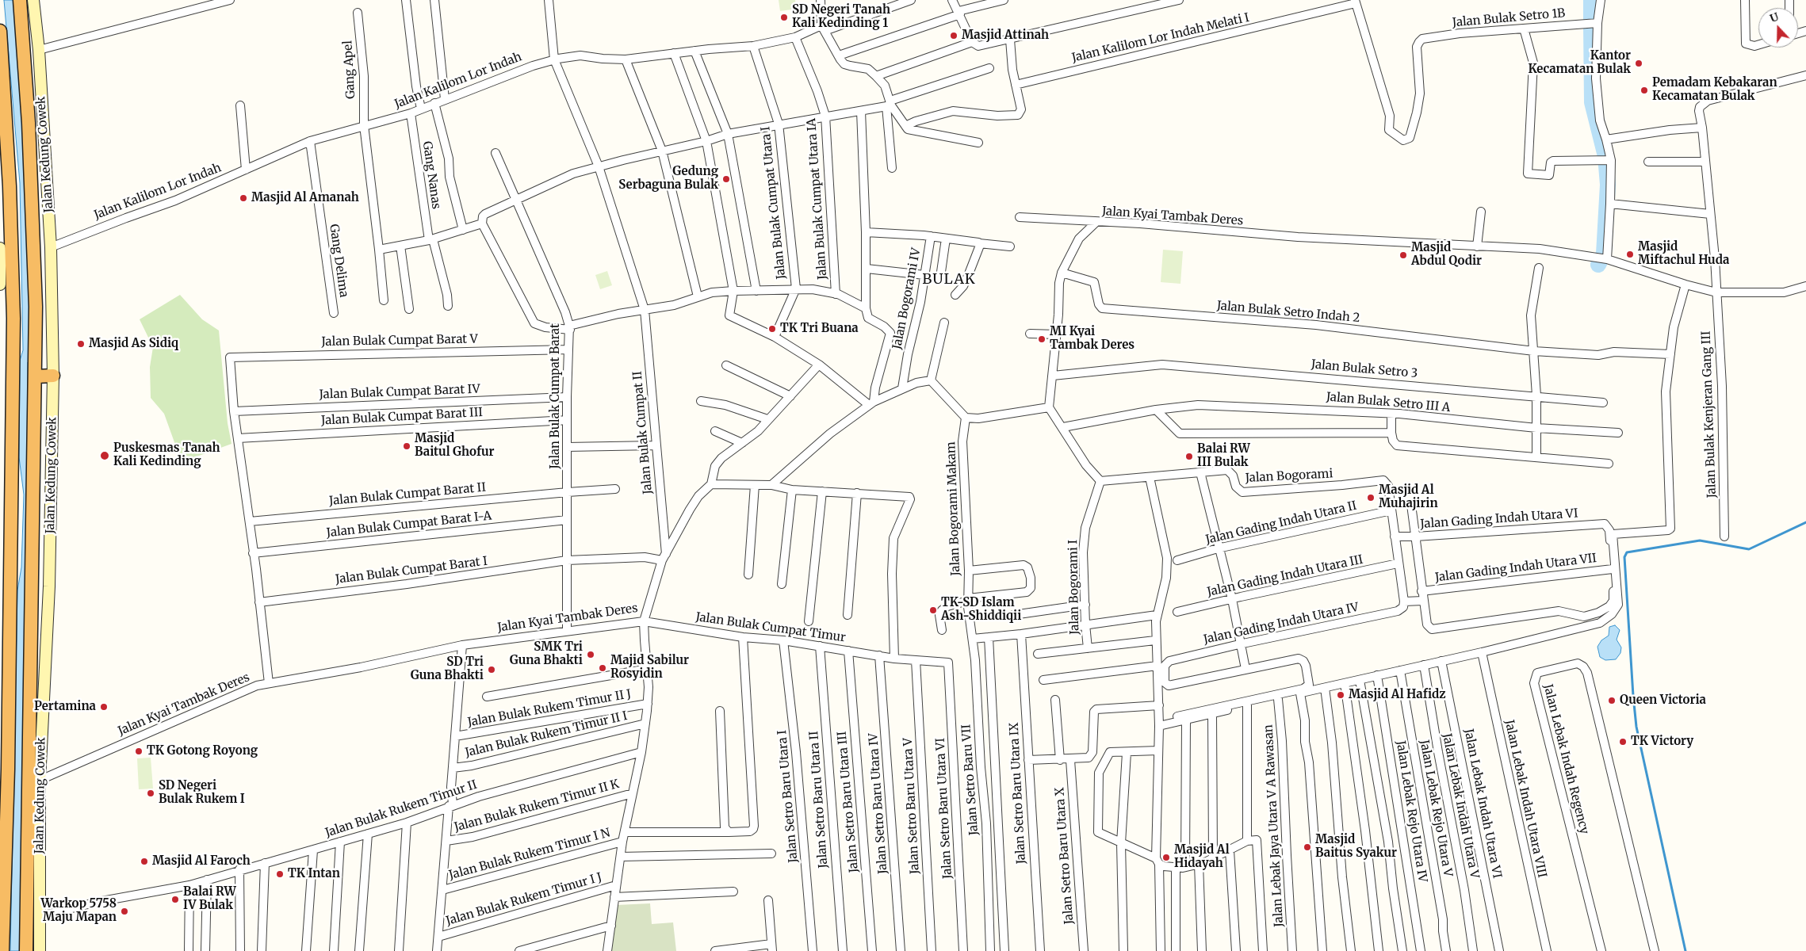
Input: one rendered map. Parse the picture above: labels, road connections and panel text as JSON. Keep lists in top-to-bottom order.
{
  "streets": {
    "highway": ["Jalan Kedung Cowek"],
    "street": [
      "Jalan Bulak Setro 1B",
      "Jalan Kalilom Lor Indah Melati I",
      "Gang Apel",
      "Jalan Kalilom Lor Indah",
      "Gang Nanas",
      "Jalan Bulak Cumpat Utara IA",
      "Jalan Bulak Cumpat Utara I",
      "Jalan Kyai Tambak Deres",
      "Gang Delima",
      "Jalan Bogorami IV",
      "Jalan Bulak Setro Indah 2",
      "Jalan Bulak Cumpat Barat V",
      "Jalan Bulak Setro 3",
      "Jalan Bulak Cumpat Barat IV",
      "Jalan Bulak Cumpat Barat",
      "Jalan Bulak Setro III A",
      "Jalan Bulak Kenjeran Gang III",
      "Jalan Bulak Cumpat Barat III",
      "Jalan Bulak Cumpat II",
      "Jalan Bogorami",
      "Jalan Bulak Cumpat Barat II",
      "Jalan Bogorami Makam",
      "Jalan Gading Indah Utara VI",
      "Jalan Gading Indah Utara II",
      "Jalan Bulak Cumpat Barat I-A",
      "Jalan Gading Indah Utara VII",
      "Jalan Bulak Cumpat Barat I",
      "Jalan Gading Indah Utara III",
      "Jalan Bogorami I",
      "Jalan Gading Indah Utara IV",
      "Jalan Bulak Cumpat Timur",
      "Jalan Bulak Rukem Timur II J",
      "Jalan Bulak Rukem Timur II I",
      "Jalan Lebak Indah Regency",
      "Jalan Setro Baru VII",
      "Jalan Setro Baru Utara IX",
      "Jalan Setro Baru Utara I",
      "Jalan Lebak Indah Utara VIII",
      "Jalan Setro Baru Utara II",
      "Jalan Setro Baru Utara III",
      "Jalan Setro Baru Utara IV",
      "Jalan Lebak Indah Utara VI",
      "Jalan Bulak Rukem Timur II K",
      "Jalan Setro Baru Utara V",
      "Jalan Lebak Indah Utara V",
      "Jalan Setro Baru Utara VI",
      "Jalan Lebak Rejo Utara V",
      "Jalan Bulak Rukem Timur II",
      "Jalan Lebak Rejo Utara IV",
      "Jalan Lebak Jaya Utara V A Rawasan",
      "Jalan Bulak Rukem Timur I N",
      "Jalan Setro Baru Utara X",
      "Jalan Bulak Rukem Timur I J"
    ]
  },
  "crossings": [
    ["Jalan Bulak Setro 1B", "Jalan Kalilom Lor Indah Melati I"],
    ["Gang Apel", "Jalan Kalilom Lor Indah"],
    ["Jalan Kalilom Lor Indah", "Jalan Kedung Cowek"],
    ["Jalan Kalilom Lor Indah", "Gang Nanas"],
    ["Jalan Kalilom Lor Indah", "Jalan Bulak Cumpat Utara IA"],
    ["Jalan Kalilom Lor Indah", "Jalan Bulak Cumpat Utara I"],
    ["Jalan Kalilom Lor Indah", "Gang Delima"],
    ["Jalan Kalilom Lor Indah", "Jalan Bulak Cumpat II"],
    ["Jalan Kedung Cowek", "Jalan Kyai Tambak Deres"],
    ["Jalan Kedung Cowek", "Jalan Bulak Rukem Timur II"],
    ["Jalan Kyai Tambak Deres", "Jalan Bulak Setro Indah 2"],
    ["Jalan Kyai Tambak Deres", "Jalan Bulak Setro 3"],
    ["Jalan Kyai Tambak Deres", "Jalan Bulak Cumpat Barat"],
    ["Jalan Kyai Tambak Deres", "Jalan Bulak Kenjeran Gang III"],
    ["Jalan Kyai Tambak Deres", "Jalan Bulak Cumpat II"],
    ["Jalan Kyai Tambak Deres", "Jalan Bulak Cumpat Barat I"],
    ["Jalan Kyai Tambak Deres", "Jalan Bulak Cumpat Timur"],
    ["Jalan Bulak Cumpat Barat V", "Jalan Bulak Cumpat Barat IV"],
    ["Jalan Bulak Cumpat Barat V", "Jalan Bulak Cumpat Barat"],
    ["Jalan Bulak Cumpat Barat IV", "Jalan Bulak Cumpat Barat"],
    ["Jalan Bulak Cumpat Barat", "Jalan Bulak Cumpat Barat III"],
    ["Jalan Bulak Cumpat Barat", "Jalan Bulak Cumpat Barat II"],
    ["Jalan Bulak Cumpat Barat", "Jalan Bulak Cumpat Barat I-A"],
    ["Jalan Bulak Cumpat Barat", "Jalan Bulak Cumpat Barat I"],
    ["Jalan Bulak Cumpat II", "Jalan Bulak Cumpat Barat I"],
    ["Jalan Bogorami", "Jalan Gading Indah Utara II"],
    ["Jalan Bogorami", "Jalan Bogorami I"],
    ["Jalan Bogorami Makam", "Jalan Setro Baru VII"],
    ["Jalan Gading Indah Utara VI", "Jalan Gading Indah Utara VII"],
    ["Jalan Gading Indah Utara VII", "Jalan Gading Indah Utara IV"],
    ["Jalan Bulak Cumpat Timur", "Jalan Setro Baru Utara I"],
    ["Jalan Bulak Cumpat Timur", "Jalan Setro Baru Utara II"],
    ["Jalan Bulak Cumpat Timur", "Jalan Setro Baru Utara III"],
    ["Jalan Bulak Cumpat Timur", "Jalan Setro Baru Utara IV"],
    ["Jalan Bulak Cumpat Timur", "Jalan Setro Baru Utara V"],
    ["Jalan Bulak Cumpat Timur", "Jalan Setro Baru Utara VI"]
  ],
  "districts": ["BULAK"],
  "places": [
    "SD Negeri Tanah Kali Kedinding 1",
    "Masjid Attinah",
    "Kantor Kecamatan Bulak",
    "Pemadam Kebakaran Kecamatan Bulak",
    "Gedung Serbaguna Bulak",
    "Masjid Al Amanah",
    "Masjid Miftachul Huda",
    "Masjid Abdul Qodir",
    "TK Tri Buana",
    "MI Kyai Tambak Deres",
    "Masjid As Sidiq",
    "Masjid Baitul Ghofur",
    "Puskesmas Tanah Kali Kedinding",
    "Balai RW III Bulak",
    "Masjid Al Muhajirin",
    "TK-SD Islam Ash-Shiddiqii",
    "SMK Tri Guna Bhakti",
    "Majid Sabilur Rosyidin",
    "SD Tri Guna Bhakti",
    "Masjid Al Hafidz",
    "Queen Victoria",
    "Pertamina",
    "TK Victory",
    "TK Gotong Royong",
    "SD Negeri Bulak Rukem I",
    "Masjid Baitus Syakur",
    "Masjid Al Hidayah",
    "Masjid Al Faroch",
    "TK Intan",
    "Balai RW IV Bulak",
    "Warkop 5758 Maju Mapan"
  ],
  "north": "top"
}
